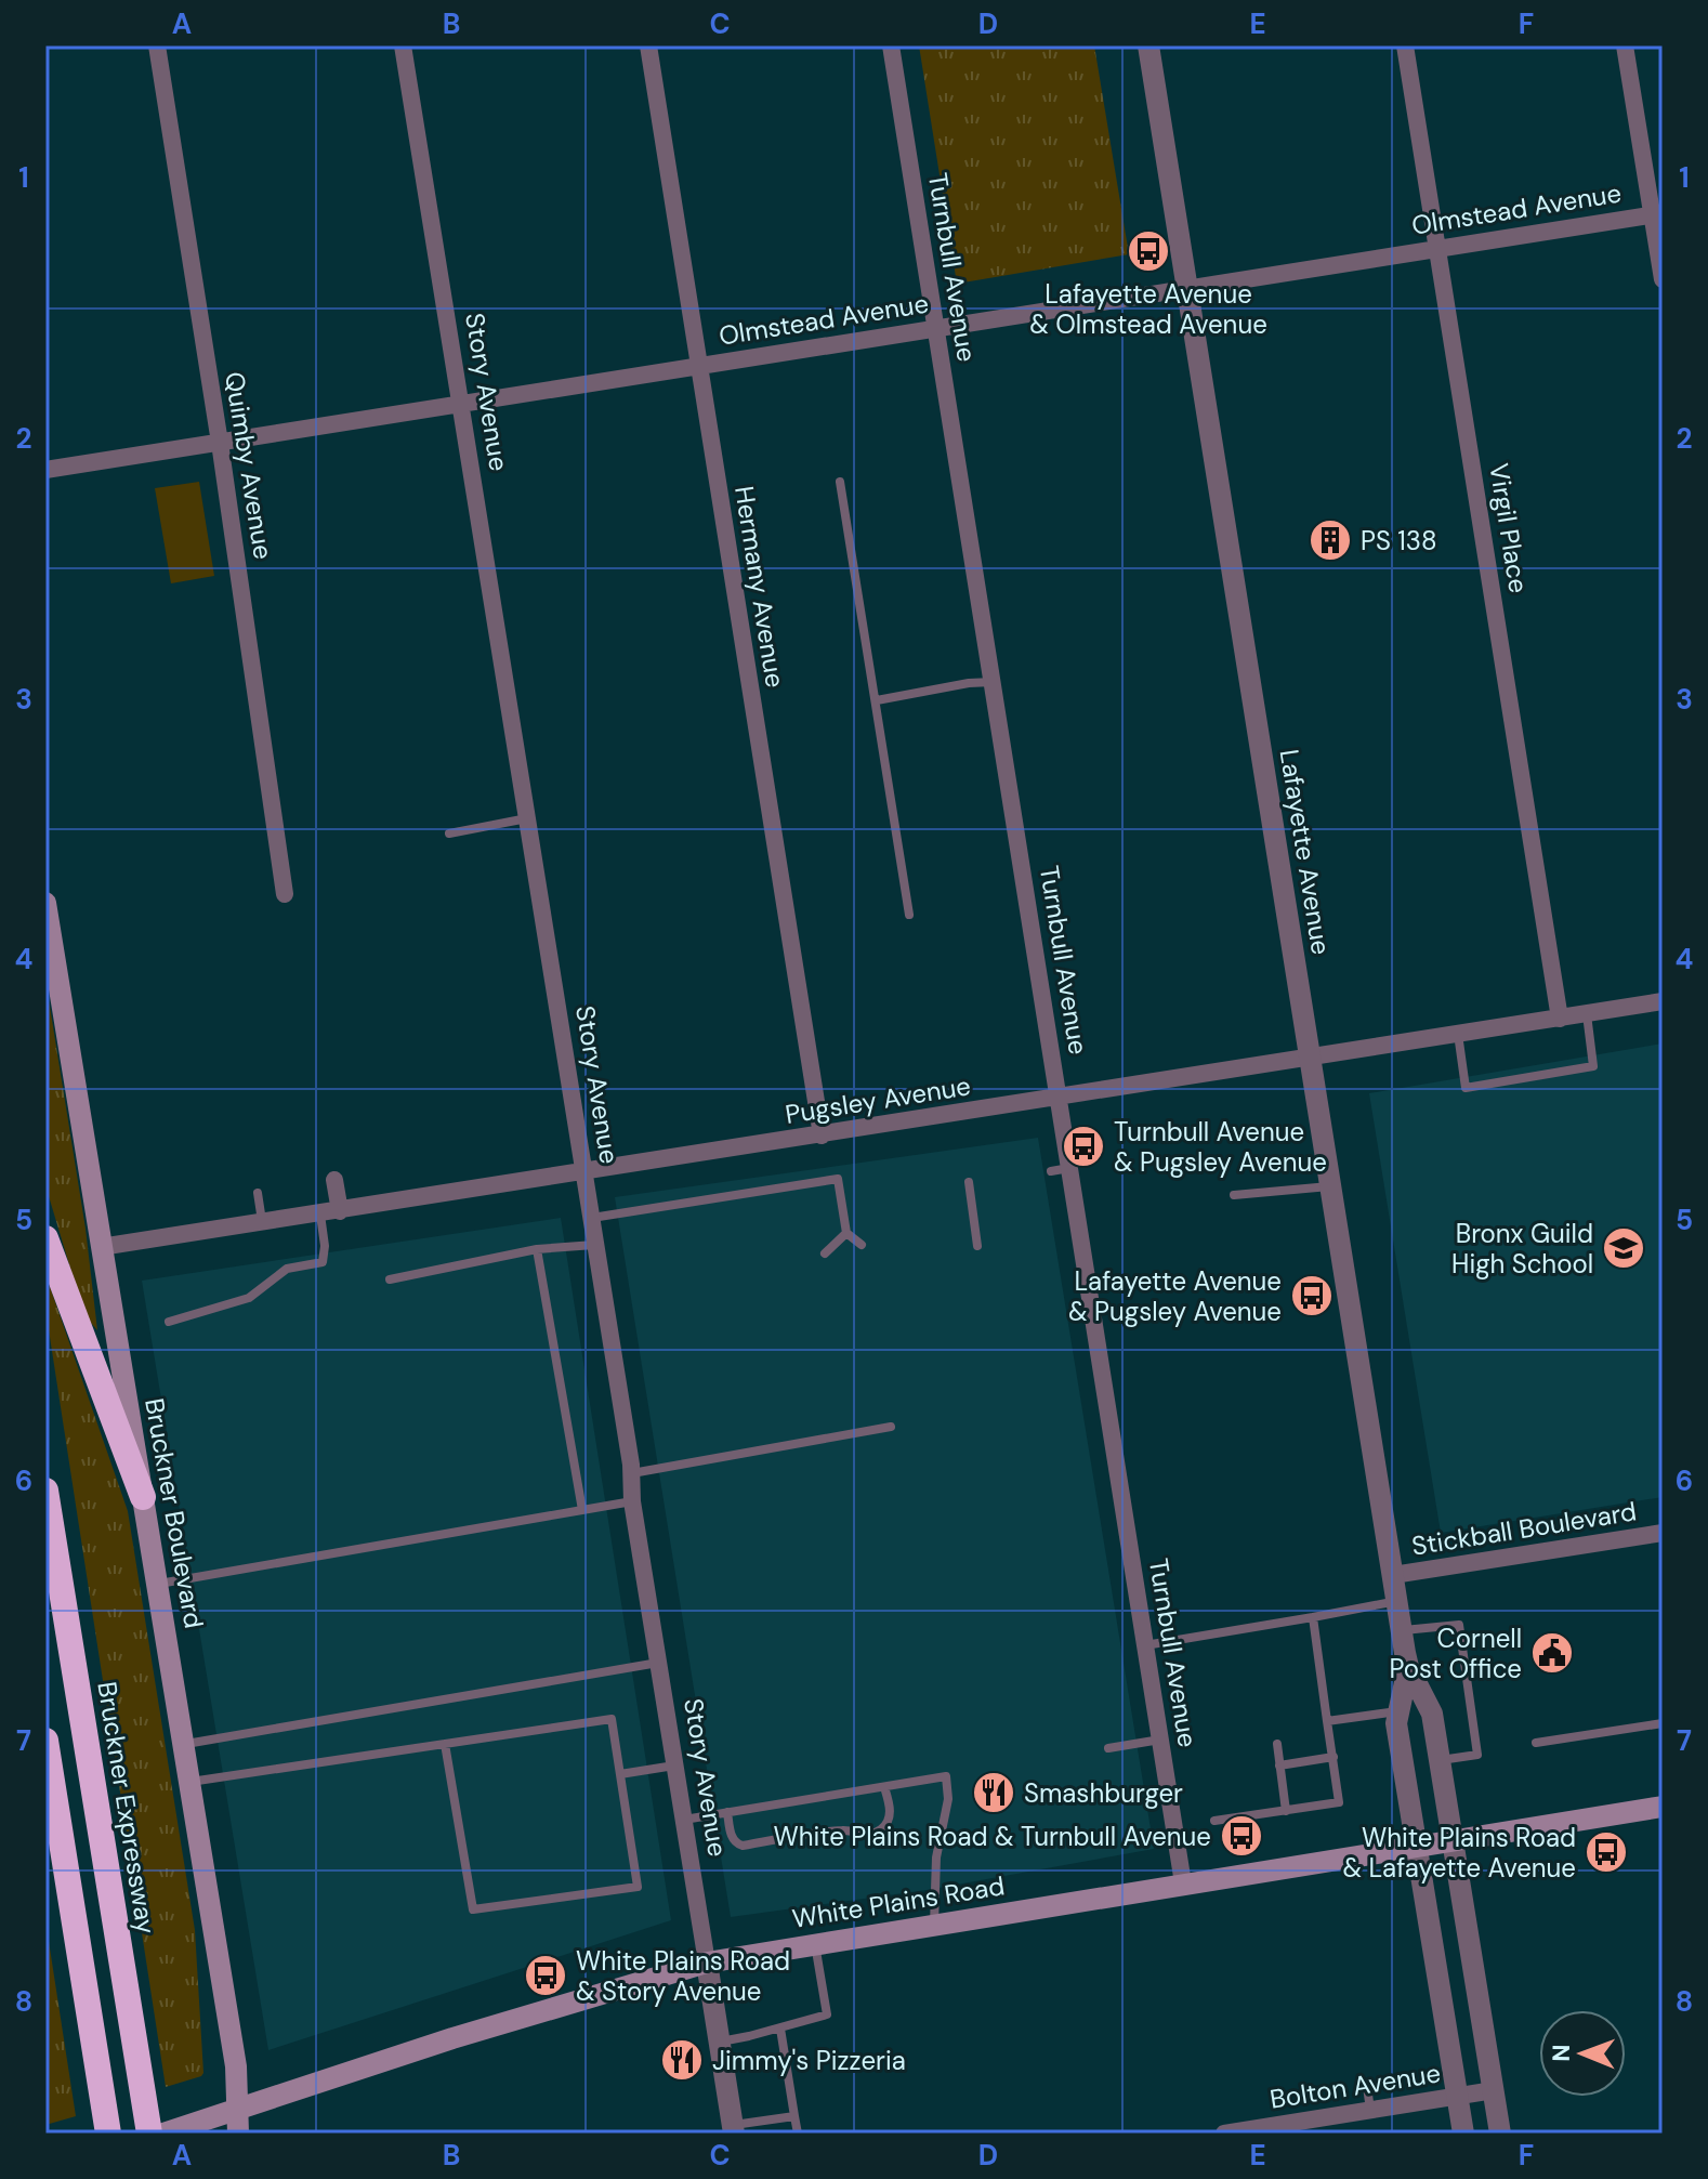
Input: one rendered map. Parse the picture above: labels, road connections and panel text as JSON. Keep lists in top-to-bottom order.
{
  "streets": {
    "highway": ["Bruckner Expressway"],
    "main road": ["Bruckner Boulevard", "White Plains Road"],
    "street": [
      "Olmstead Avenue",
      "Turnbull Avenue",
      "Story Avenue",
      "Quimby Avenue",
      "Virgil Place",
      "Hermany Avenue",
      "Lafayette Avenue",
      "Pugsley Avenue",
      "Stickball Boulevard",
      "Bolton Avenue"
    ]
  },
  "crossings": [
    ["Olmstead Avenue", "Turnbull Avenue"],
    ["Olmstead Avenue", "Story Avenue"],
    ["Olmstead Avenue", "Quimby Avenue"],
    ["Olmstead Avenue", "Virgil Place"],
    ["Olmstead Avenue", "Hermany Avenue"],
    ["Olmstead Avenue", "Lafayette Avenue"],
    ["Turnbull Avenue", "Pugsley Avenue"],
    ["Turnbull Avenue", "White Plains Road"],
    ["Story Avenue", "Pugsley Avenue"],
    ["Story Avenue", "White Plains Road"],
    ["Virgil Place", "Pugsley Avenue"],
    ["Hermany Avenue", "Pugsley Avenue"],
    ["Lafayette Avenue", "Pugsley Avenue"],
    ["Lafayette Avenue", "Stickball Boulevard"],
    ["Lafayette Avenue", "White Plains Road"],
    ["Lafayette Avenue", "Bolton Avenue"],
    ["Pugsley Avenue", "Bruckner Boulevard"],
    ["Bruckner Boulevard", "White Plains Road"]
  ],
  "places": {
    "bus stop": [
      "Lafayette Avenue & Olmstead Avenue",
      "Turnbull Avenue & Pugsley Avenue",
      "Lafayette Avenue & Pugsley Avenue",
      "White Plains Road & Turnbull Avenue",
      "White Plains Road & Lafayette Avenue",
      "White Plains Road & Story Avenue"
    ],
    "building": ["PS 138"],
    "school or university": ["Bronx Guild High School"],
    "public building": ["Cornell Post Office"],
    "restaurant": ["Smashburger", "Jimmy's Pizzeria"]
  },
  "north": "left",
  "grid": {
    "columns": [
      "A",
      "B",
      "C",
      "D",
      "E",
      "F"
    ],
    "rows": [
      "1",
      "2",
      "3",
      "4",
      "5",
      "6",
      "7",
      "8"
    ]
  }
}
